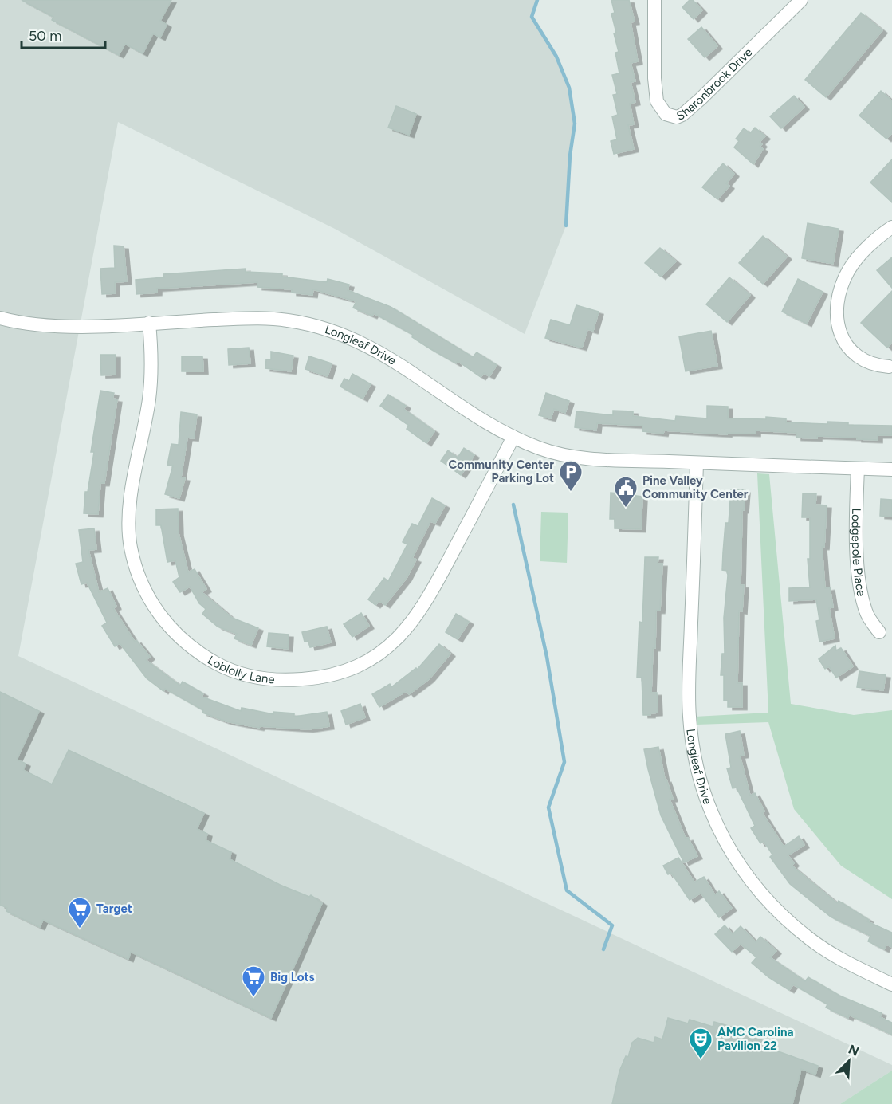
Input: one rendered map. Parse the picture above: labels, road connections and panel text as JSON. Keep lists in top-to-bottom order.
{
  "streets": {
    "street": [
      "Sharonbrook Drive",
      "Longleaf Drive",
      "Lodgepole Place",
      "Loblolly Lane"
    ]
  },
  "crossings": [
    ["Longleaf Drive", "Lodgepole Place"],
    ["Longleaf Drive", "Loblolly Lane"]
  ],
  "places": {
    "parking": ["Community Center Parking Lot"],
    "public building": ["Pine Valley Community Center"],
    "supermarket": ["Target", "Big Lots"],
    "theatre": ["AMC Carolina Pavilion 22"]
  },
  "scale_bar": "50 m",
  "north": "top right"
}
